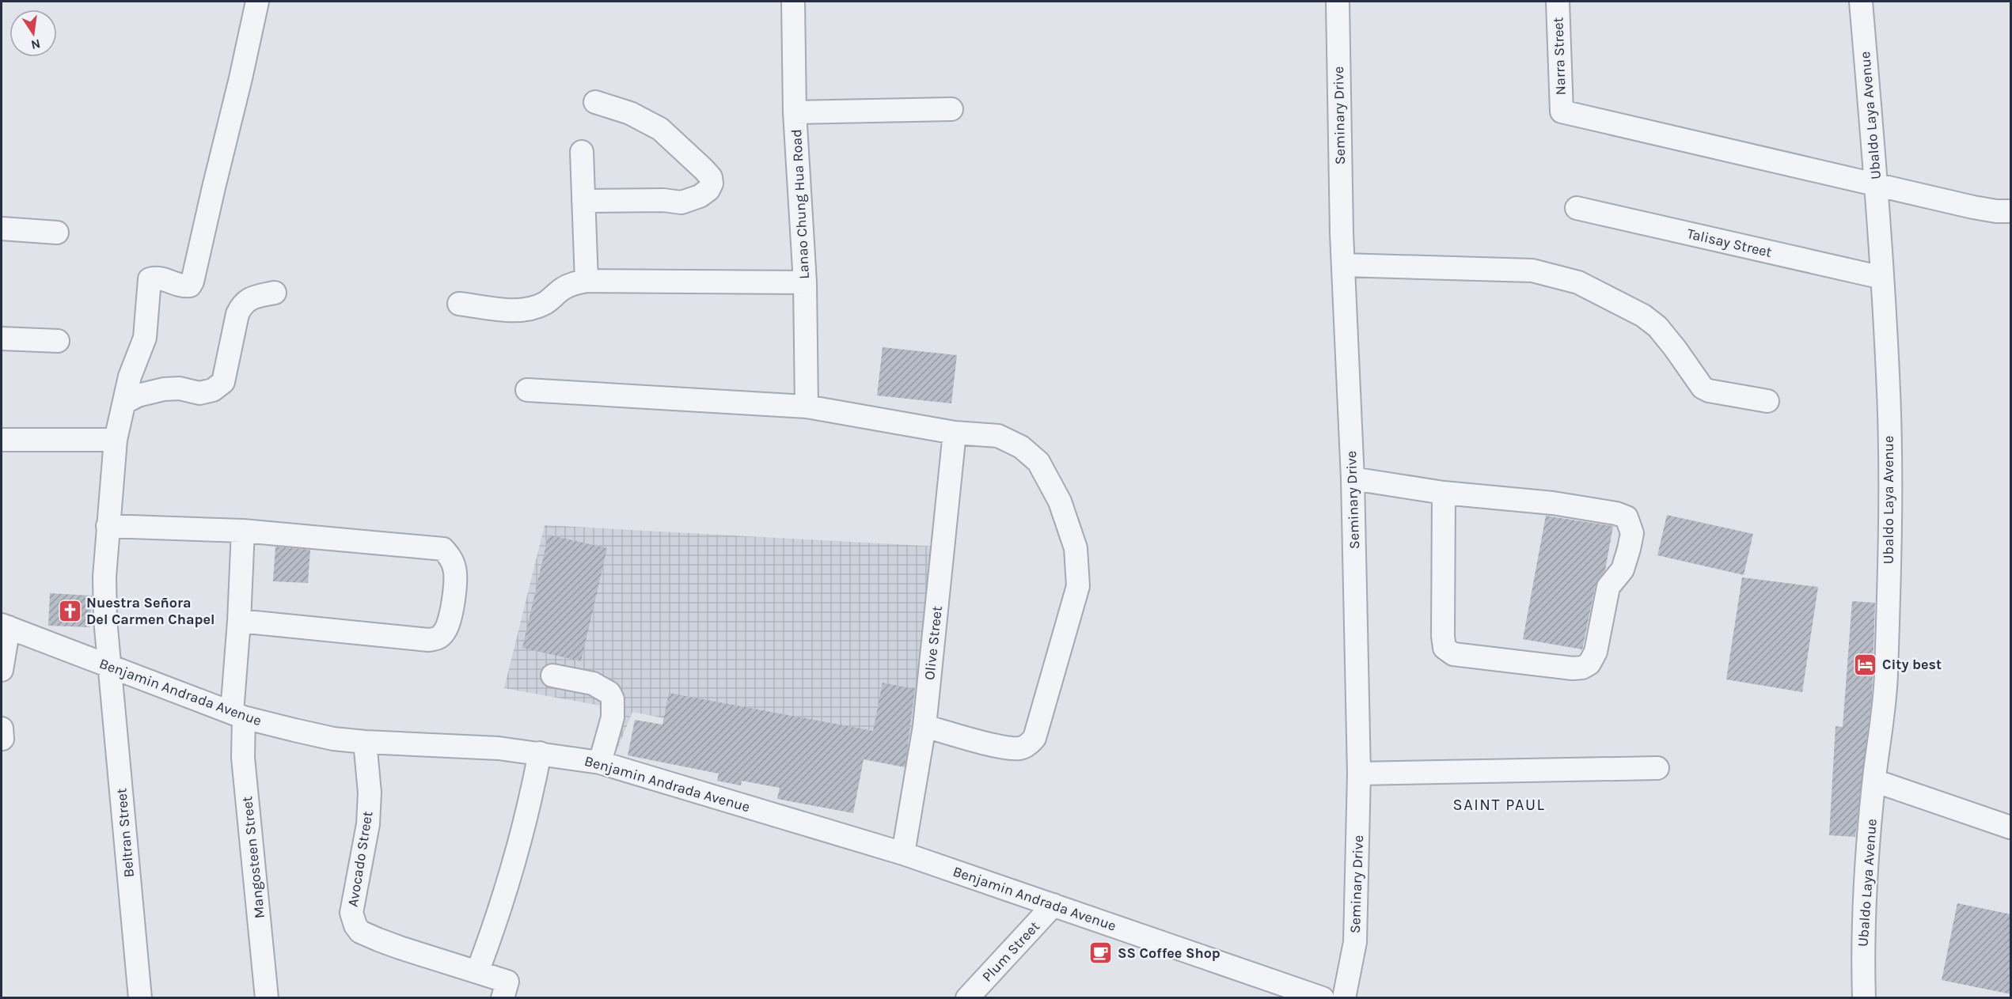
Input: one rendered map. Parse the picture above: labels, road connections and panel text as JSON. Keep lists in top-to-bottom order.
{
  "streets": {
    "street": [
      "Narra Street",
      "Seminary Drive",
      "Ubaldo Laya Avenue",
      "Lanao Chung Hua Road",
      "Talisay Street",
      "Olive Street",
      "Benjamin Andrada Avenue",
      "Beltran Street",
      "Mangosteen Street",
      "Avocado Street",
      "Plum Street"
    ]
  },
  "crossings": [
    ["Narra Street", "Ubaldo Laya Avenue"],
    ["Ubaldo Laya Avenue", "Talisay Street"],
    ["Olive Street", "Benjamin Andrada Avenue"],
    ["Benjamin Andrada Avenue", "Beltran Street"],
    ["Benjamin Andrada Avenue", "Mangosteen Street"],
    ["Benjamin Andrada Avenue", "Avocado Street"],
    ["Benjamin Andrada Avenue", "Plum Street"]
  ],
  "districts": ["SAINT PAUL"],
  "places": {
    "church": ["Nuestra Señora Del Carmen Chapel"],
    "hotel": ["City best"],
    "cafe": ["SS Coffee Shop"]
  },
  "north": "bottom"
}
